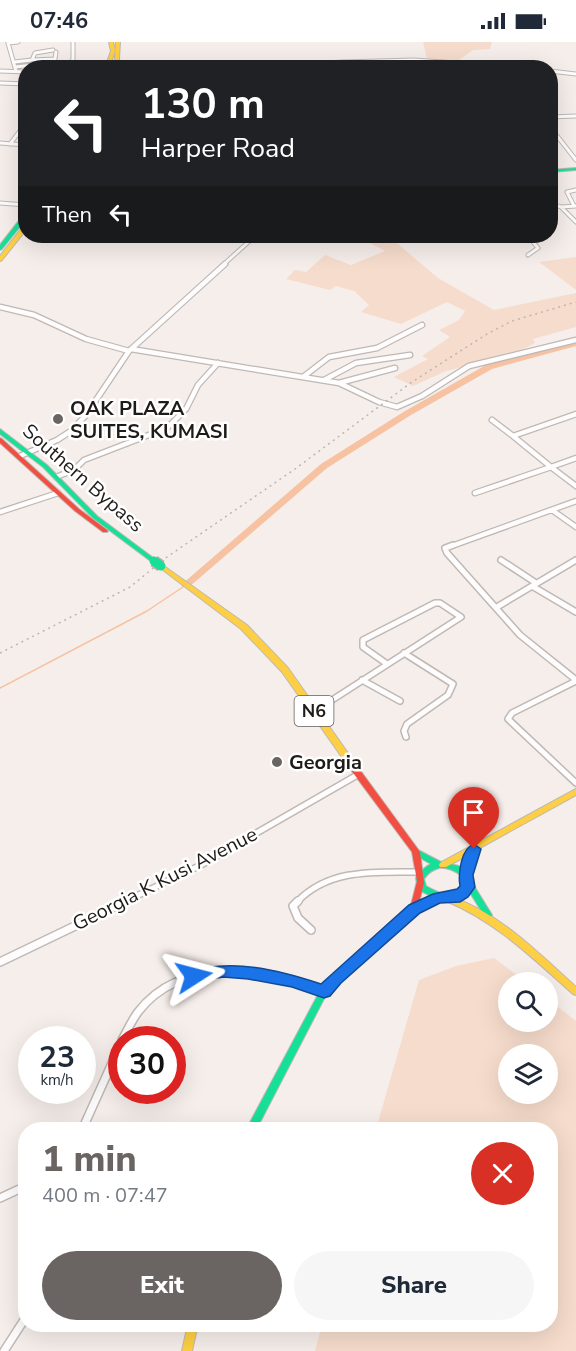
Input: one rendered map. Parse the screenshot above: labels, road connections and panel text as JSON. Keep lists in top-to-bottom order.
{
  "streets": {
    "main road": ["Southern Bypass", "N6"],
    "street": ["Georgia K Kusi Avenue"]
  },
  "crossings": [
    ["Southern Bypass", "N6"],
    ["Southern Bypass", "Georgia K Kusi Avenue"]
  ],
  "places": ["OAK PLAZA SUITES, KUMASI", "Georgia"],
  "page": {
    "status": "07:46",
    "turn": ["130 m", "Harper Road"],
    "then": "Then",
    "speed": "23 km/h",
    "limit": "30",
    "heading": ["1 min", "400 m · 07:47"],
    "buttons": ["Exit", "Share"]
  }
}
